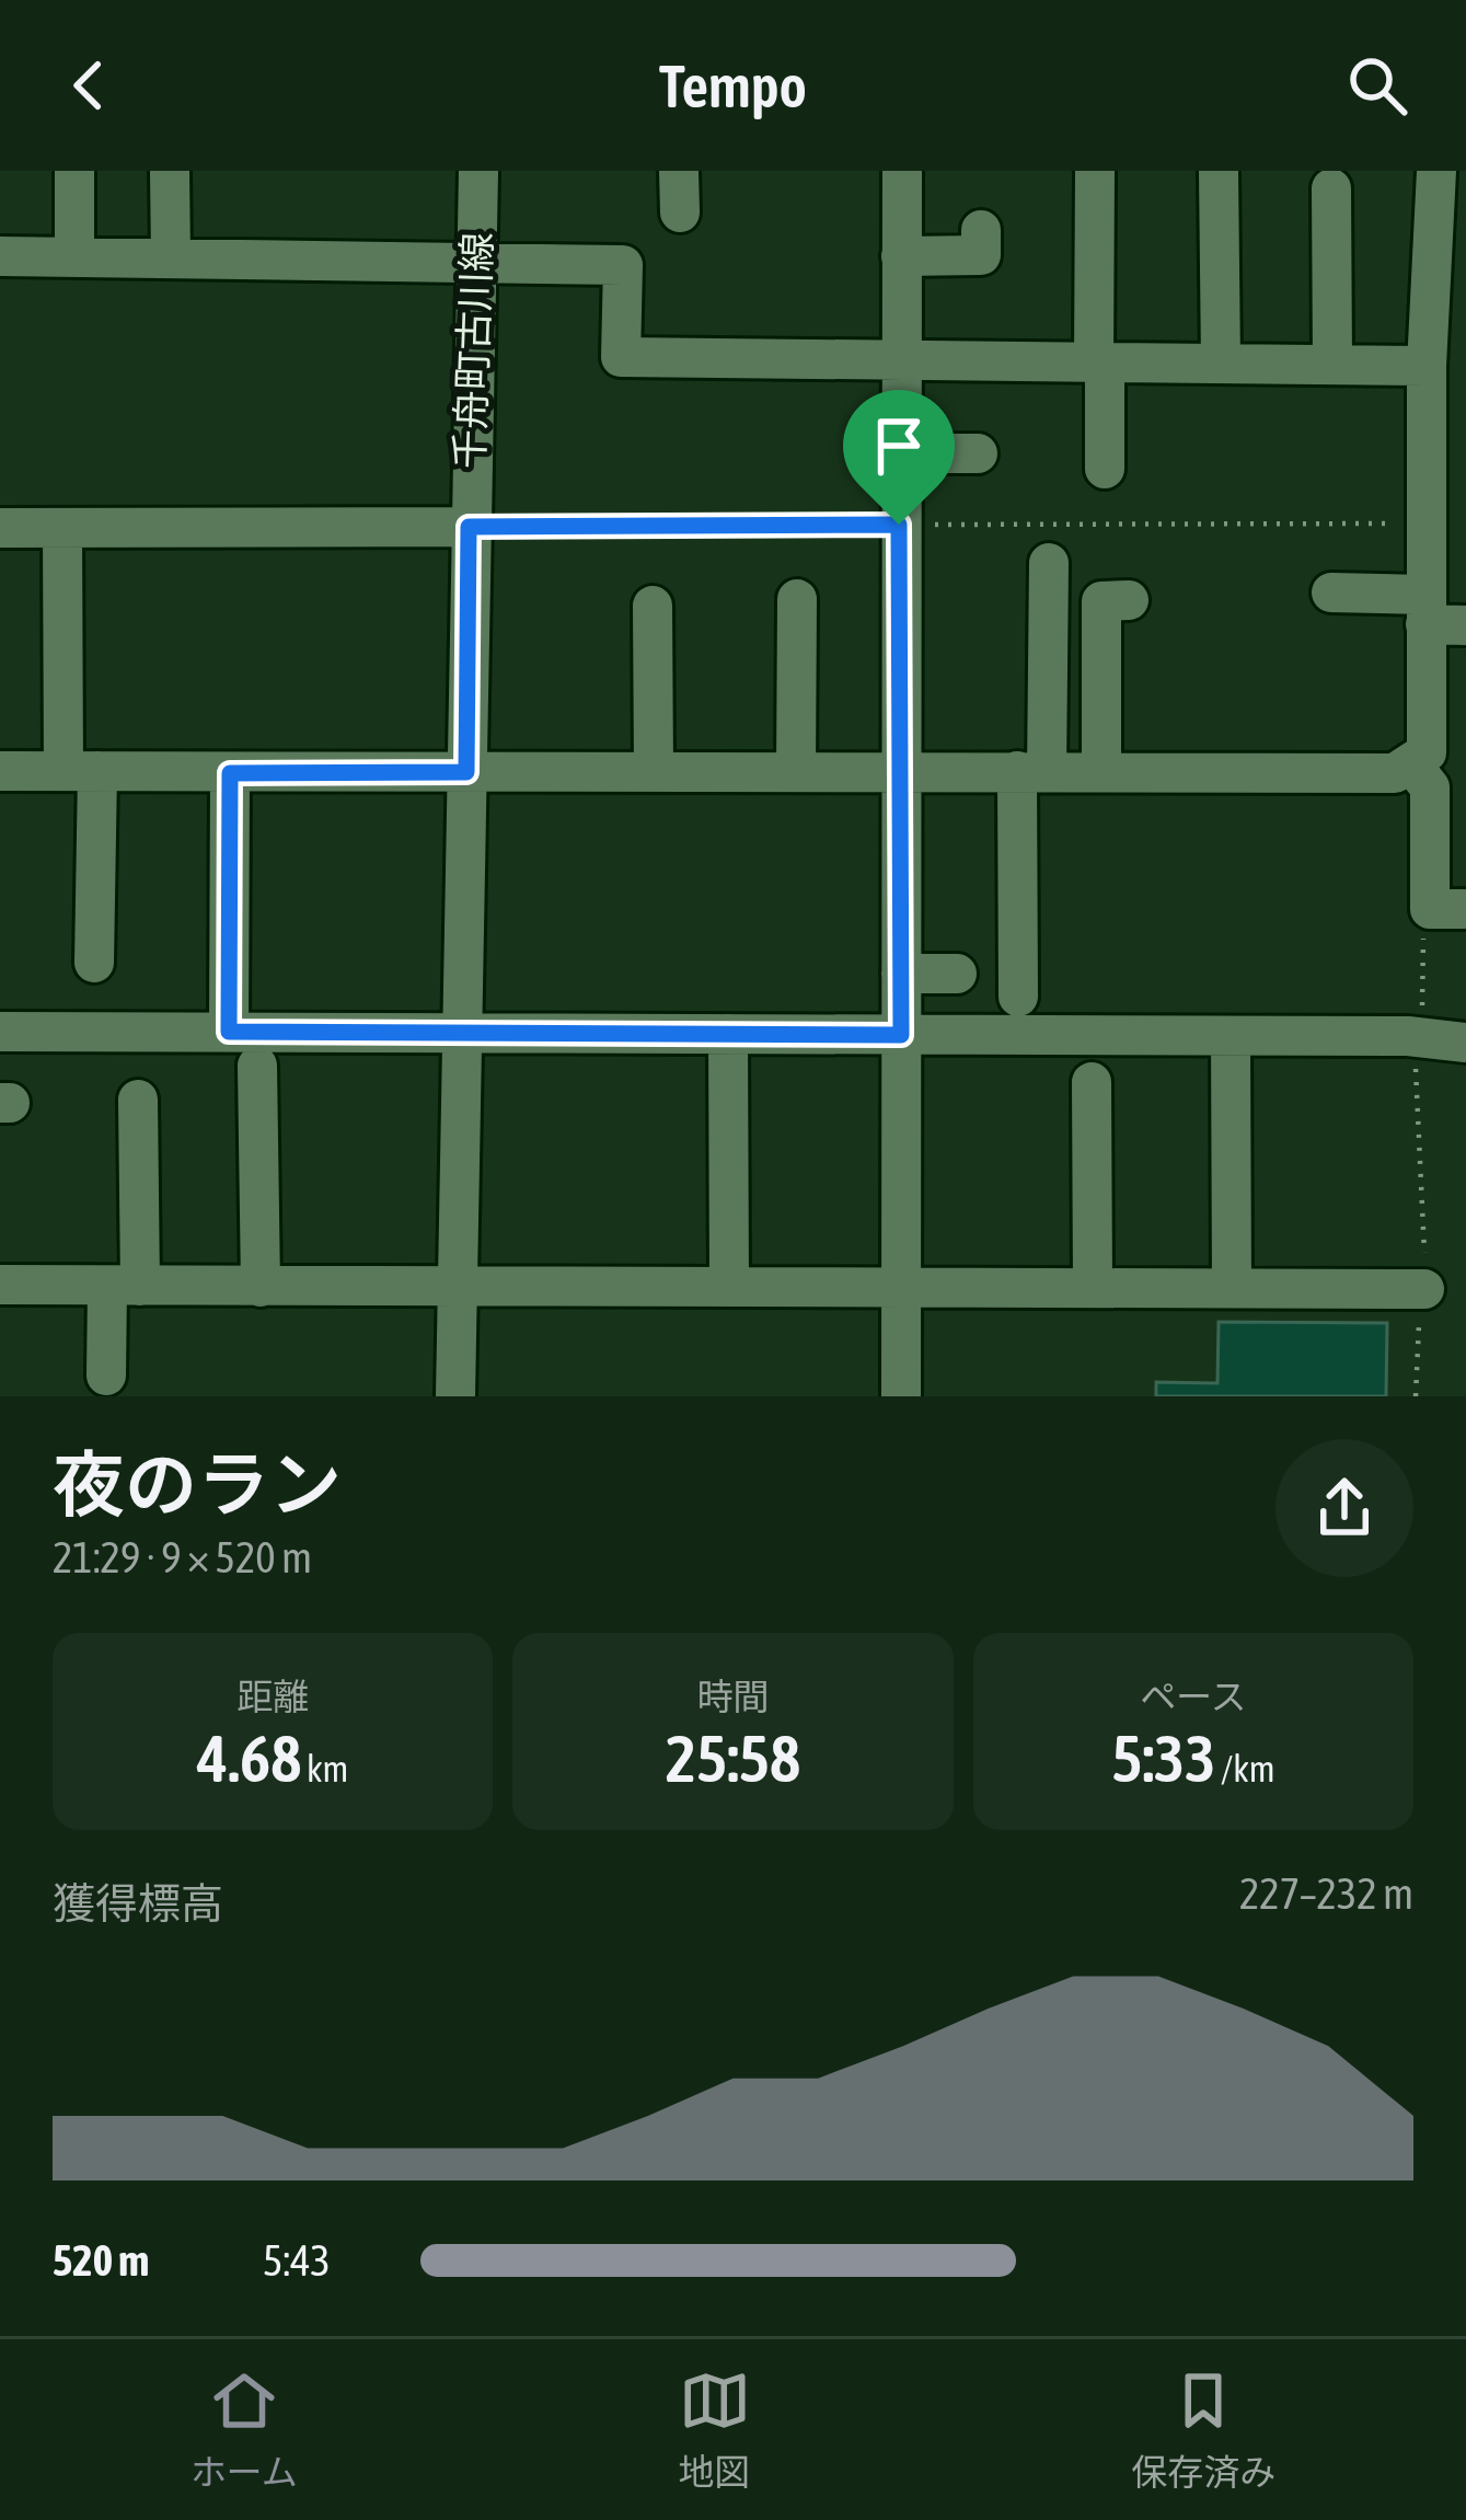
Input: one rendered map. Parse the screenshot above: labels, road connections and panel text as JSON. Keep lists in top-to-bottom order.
{
  "streets": {
    "street": ["千舟町古川線"]
  },
  "page": {
    "header": "Tempo",
    "heading": ["夜のラン", "21:29 · 9 × 520 m"],
    "stats": [
      ["距離", "4.68 km"],
      ["時間", "25:58"],
      ["ペース", "5:33 /km"]
    ],
    "chart": ["獲得標高", "227–232 m"],
    "list": [
      {
        "name": "520 m",
        "note": "5:43"
      }
    ],
    "tabs": ["ホーム", "地図", "保存済み"]
  }
}
